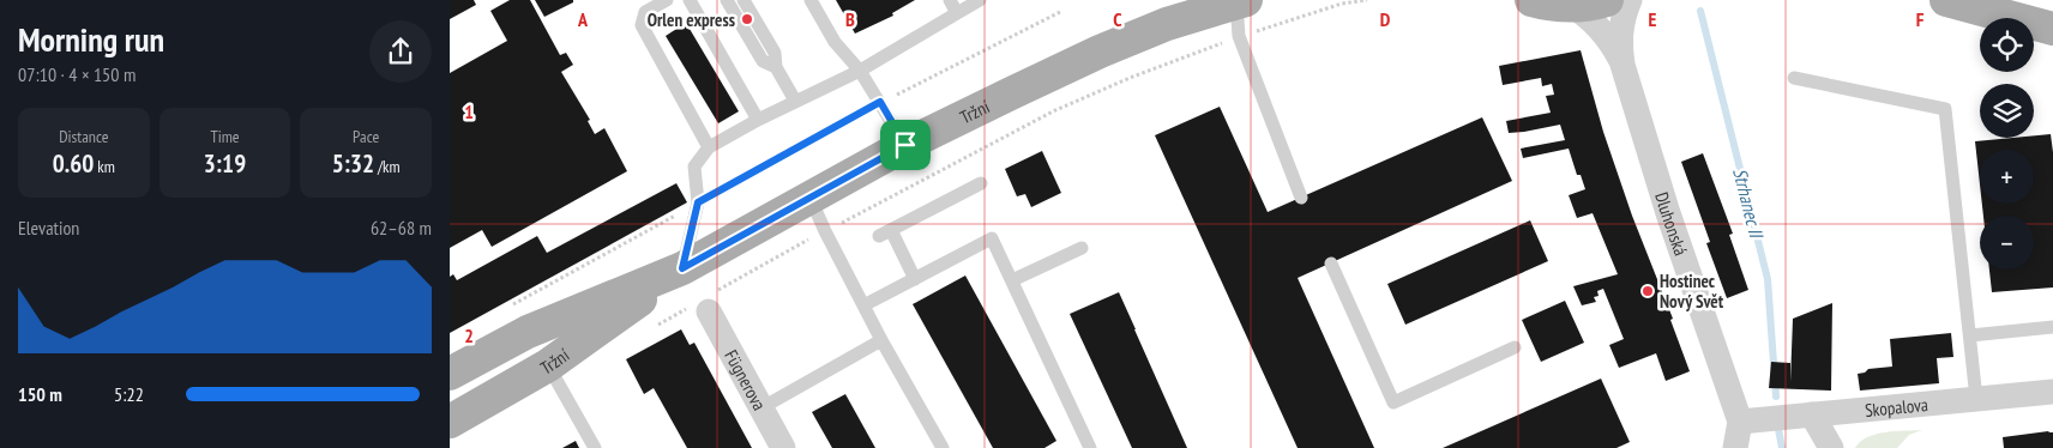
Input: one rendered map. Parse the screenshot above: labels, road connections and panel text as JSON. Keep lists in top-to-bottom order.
{
  "streets": {
    "main road": ["Tržní"],
    "street": ["Dluhonská", "Fügnerova", "Skopalova"]
  },
  "crossings": [
    ["Dluhonská", "Skopalova"]
  ],
  "water": ["Strhanec II"],
  "places": ["Orlen express", "Hostinec Nový Svět"],
  "page": {
    "heading": ["Morning run", "07:10 · 4 × 150 m"],
    "map_buttons": ["+", "−"],
    "stats": [
      ["Distance", "0.60 km"],
      ["Time", "3:19"],
      ["Pace", "5:32 /km"]
    ],
    "chart": ["Elevation", "62–68 m"],
    "list": [
      {
        "name": "150 m",
        "note": "5:22"
      }
    ]
  },
  "grid": {
    "columns": [
      "A",
      "B",
      "C",
      "D",
      "E",
      "F"
    ],
    "rows": ["1", "2"]
  }
}
